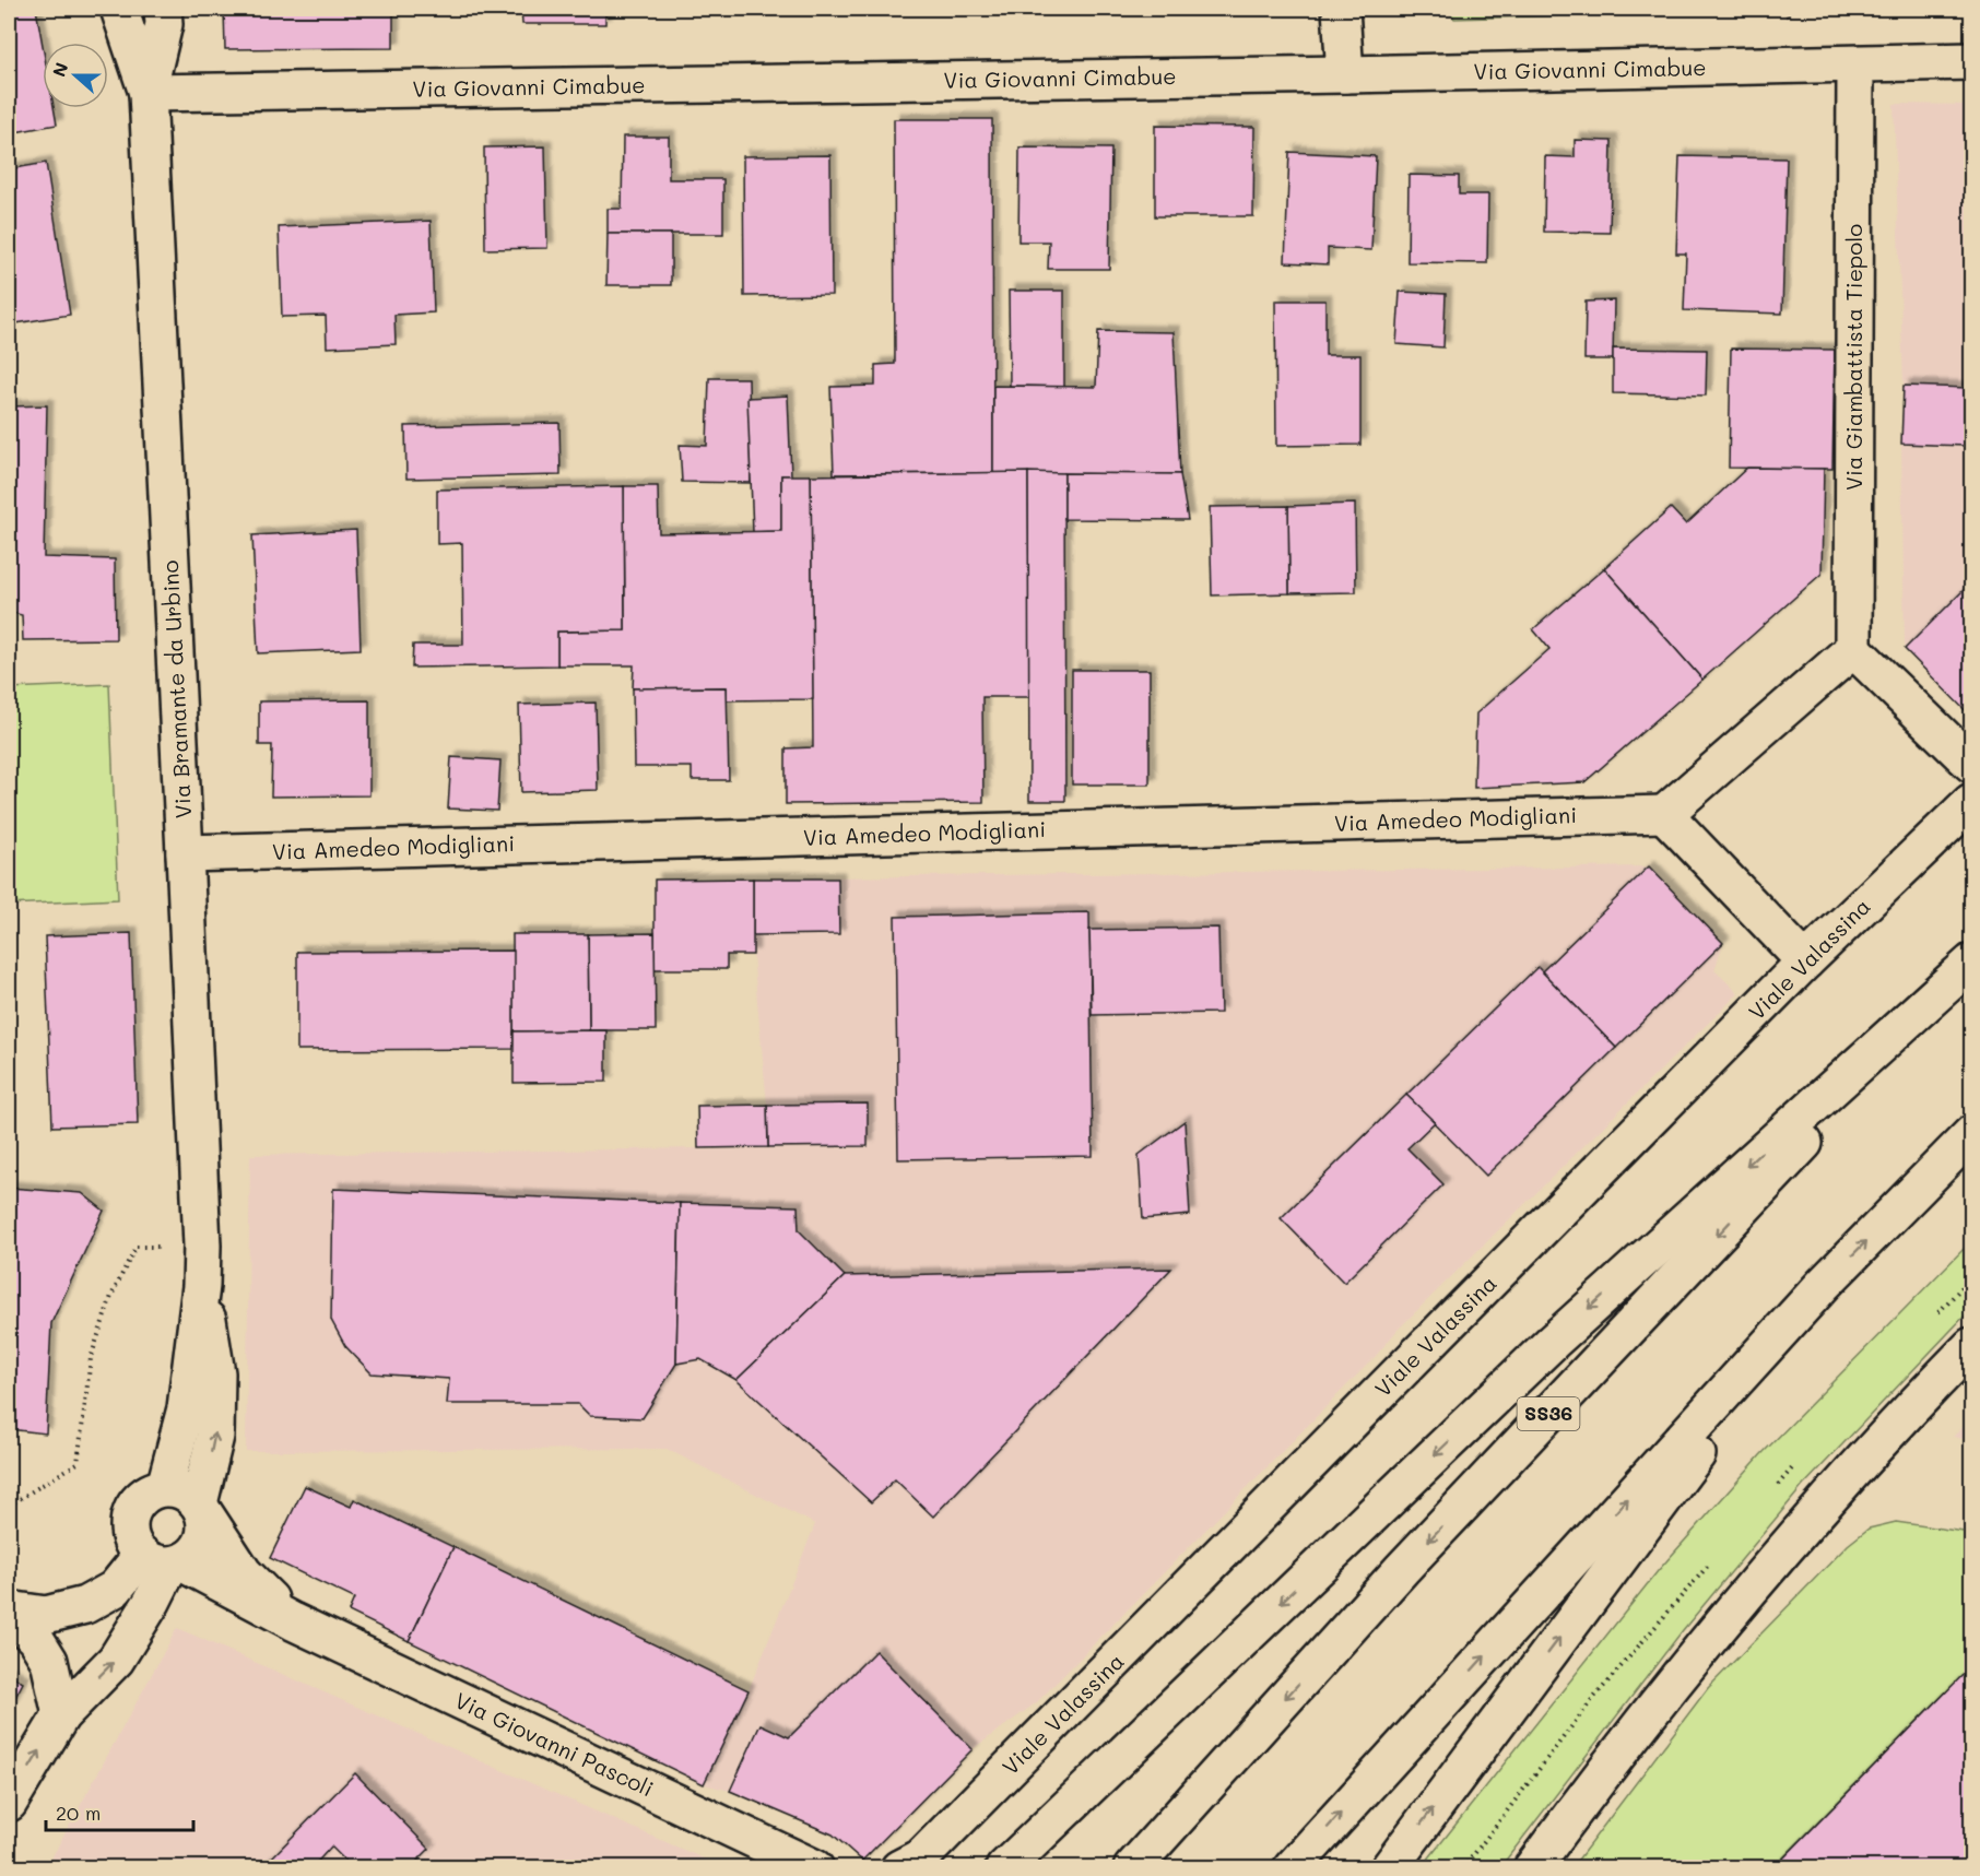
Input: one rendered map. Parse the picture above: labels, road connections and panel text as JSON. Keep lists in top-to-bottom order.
{
  "streets": {
    "main road": [
      "Via Giovanni Cimabue",
      "Via Giambattista Tiepolo",
      "Via Bramante da Urbino",
      "Via Amedeo Modigliani",
      "Viale Valassina",
      "SS36",
      "Via Giovanni Pascoli"
    ]
  },
  "crossings": [
    ["Via Giovanni Cimabue", "Via Giambattista Tiepolo"],
    ["Via Giovanni Cimabue", "Via Bramante da Urbino"],
    ["Via Bramante da Urbino", "Via Amedeo Modigliani"],
    ["Via Bramante da Urbino", "Via Giovanni Pascoli"]
  ],
  "scale_bar": "20 m",
  "north": "left"
}
